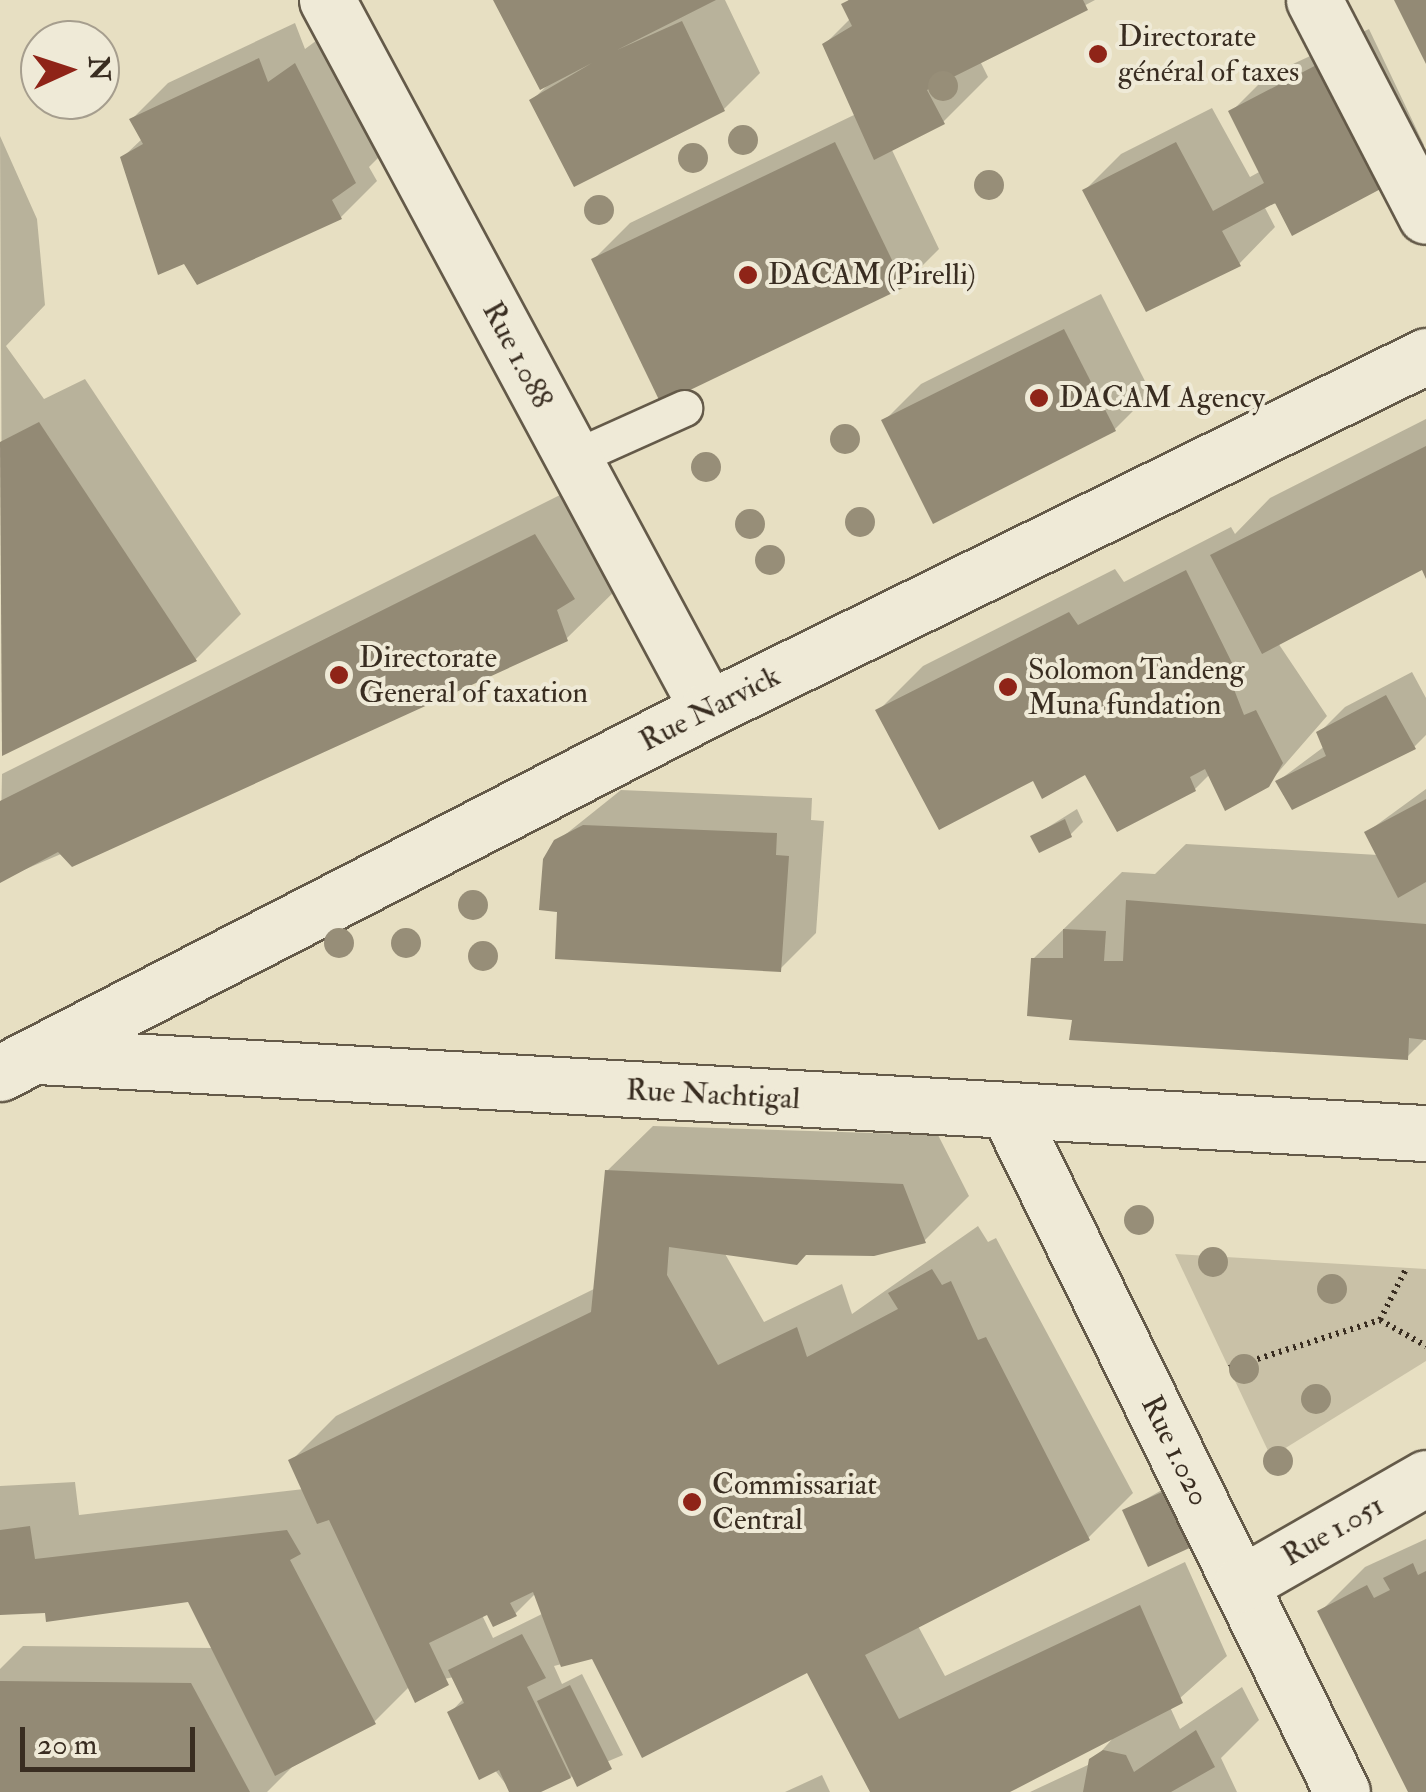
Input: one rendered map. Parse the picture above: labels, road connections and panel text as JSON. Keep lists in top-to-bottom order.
{
  "streets": {
    "street": [
      "Rue 1.088",
      "Rue Narvick",
      "Rue Nachtigal",
      "Rue 1.020",
      "Rue 1.051"
    ]
  },
  "crossings": [
    ["Rue 1.088", "Rue Narvick"],
    ["Rue Narvick", "Rue Nachtigal"],
    ["Rue Nachtigal", "Rue 1.020"],
    ["Rue 1.020", "Rue 1.051"]
  ],
  "places": [
    "Directorate général of taxes",
    "DACAM (Pirelli)",
    "DACAM Agency",
    "Directorate General of taxation",
    "Solomon Tandeng Muna fundation",
    "Commissariat Central"
  ],
  "scale_bar": "20 m",
  "north": "right"
}
